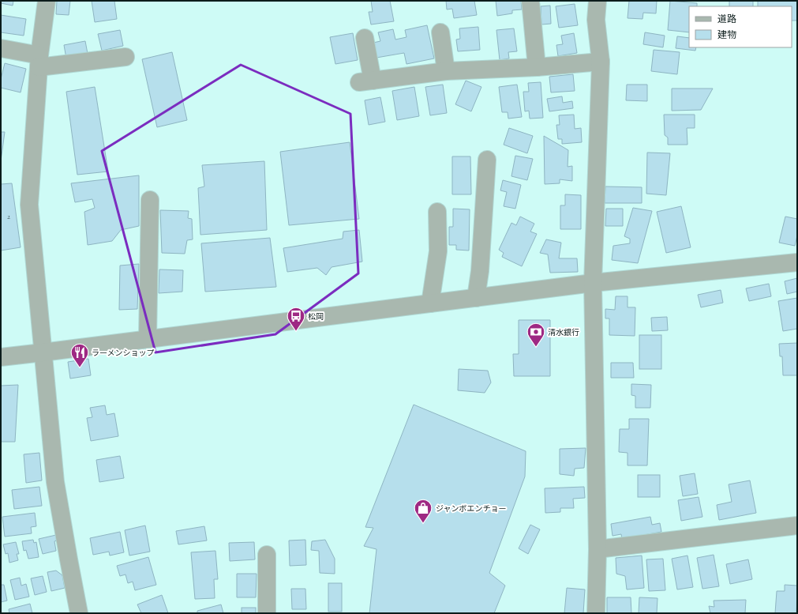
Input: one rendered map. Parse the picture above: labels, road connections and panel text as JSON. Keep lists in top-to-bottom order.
{
  "places": {
    "bus stop": ["松岡"],
    "bank": ["清水銀行"],
    "restaurant": ["ラーメンショップ"],
    "shop": ["ジャンボエンチョー"]
  },
  "house_numbers": ["2"],
  "legend": ["道路", "建物"]
}
